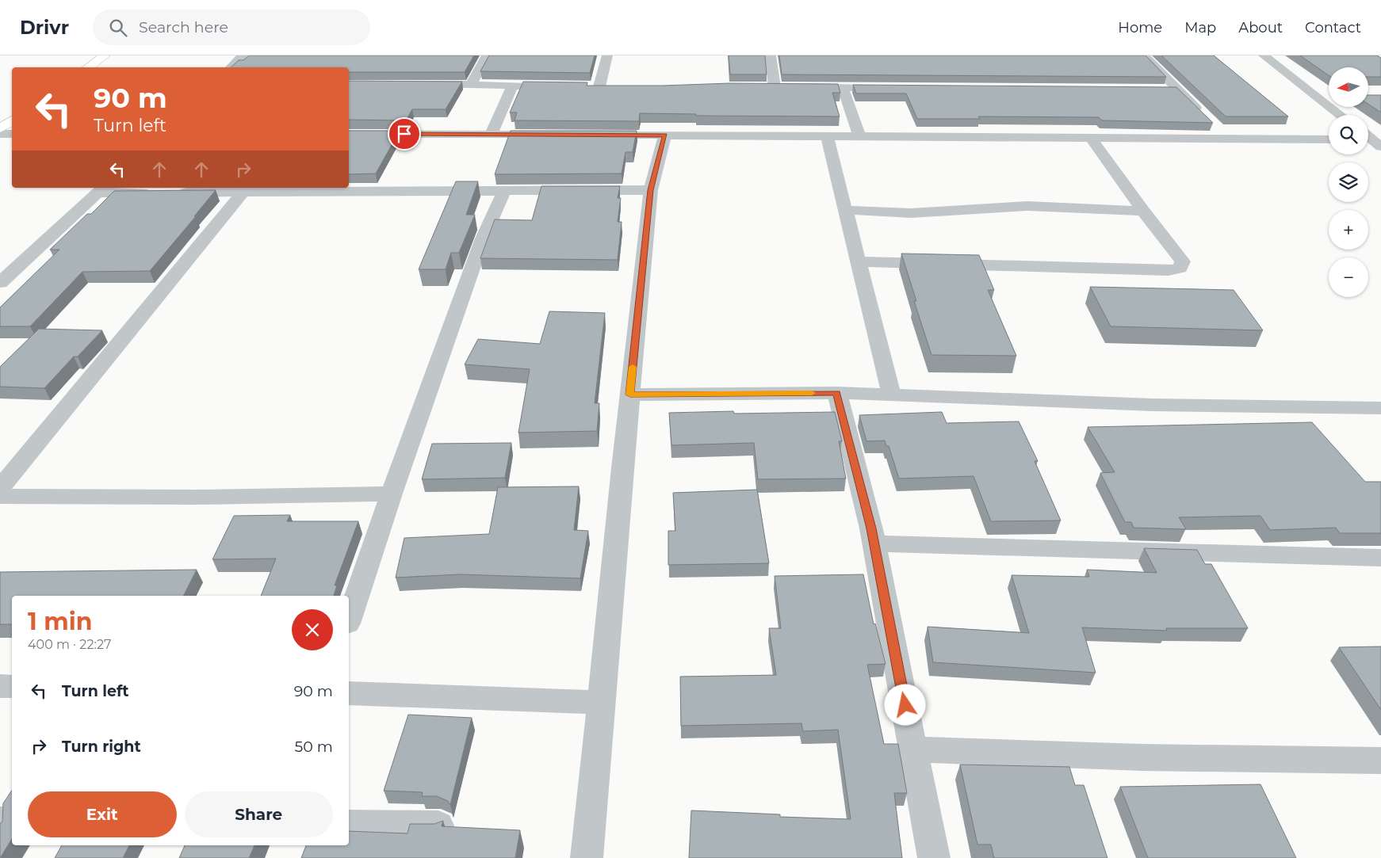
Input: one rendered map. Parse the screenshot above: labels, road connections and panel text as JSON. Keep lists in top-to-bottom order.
{
  "north": "left",
  "page": {
    "header": "Drivr",
    "search": "Search here",
    "nav": [
      "Home",
      "Map",
      "About",
      "Contact"
    ],
    "map_buttons": ["+", "−"],
    "turn": ["90 m", "Turn left"],
    "heading": ["1 min", "400 m · 22:27"],
    "list": [
      {
        "name": "Turn left",
        "value": "90 m"
      },
      {
        "name": "Turn right",
        "value": "50 m"
      }
    ],
    "buttons": ["Exit", "Share"]
  }
}
